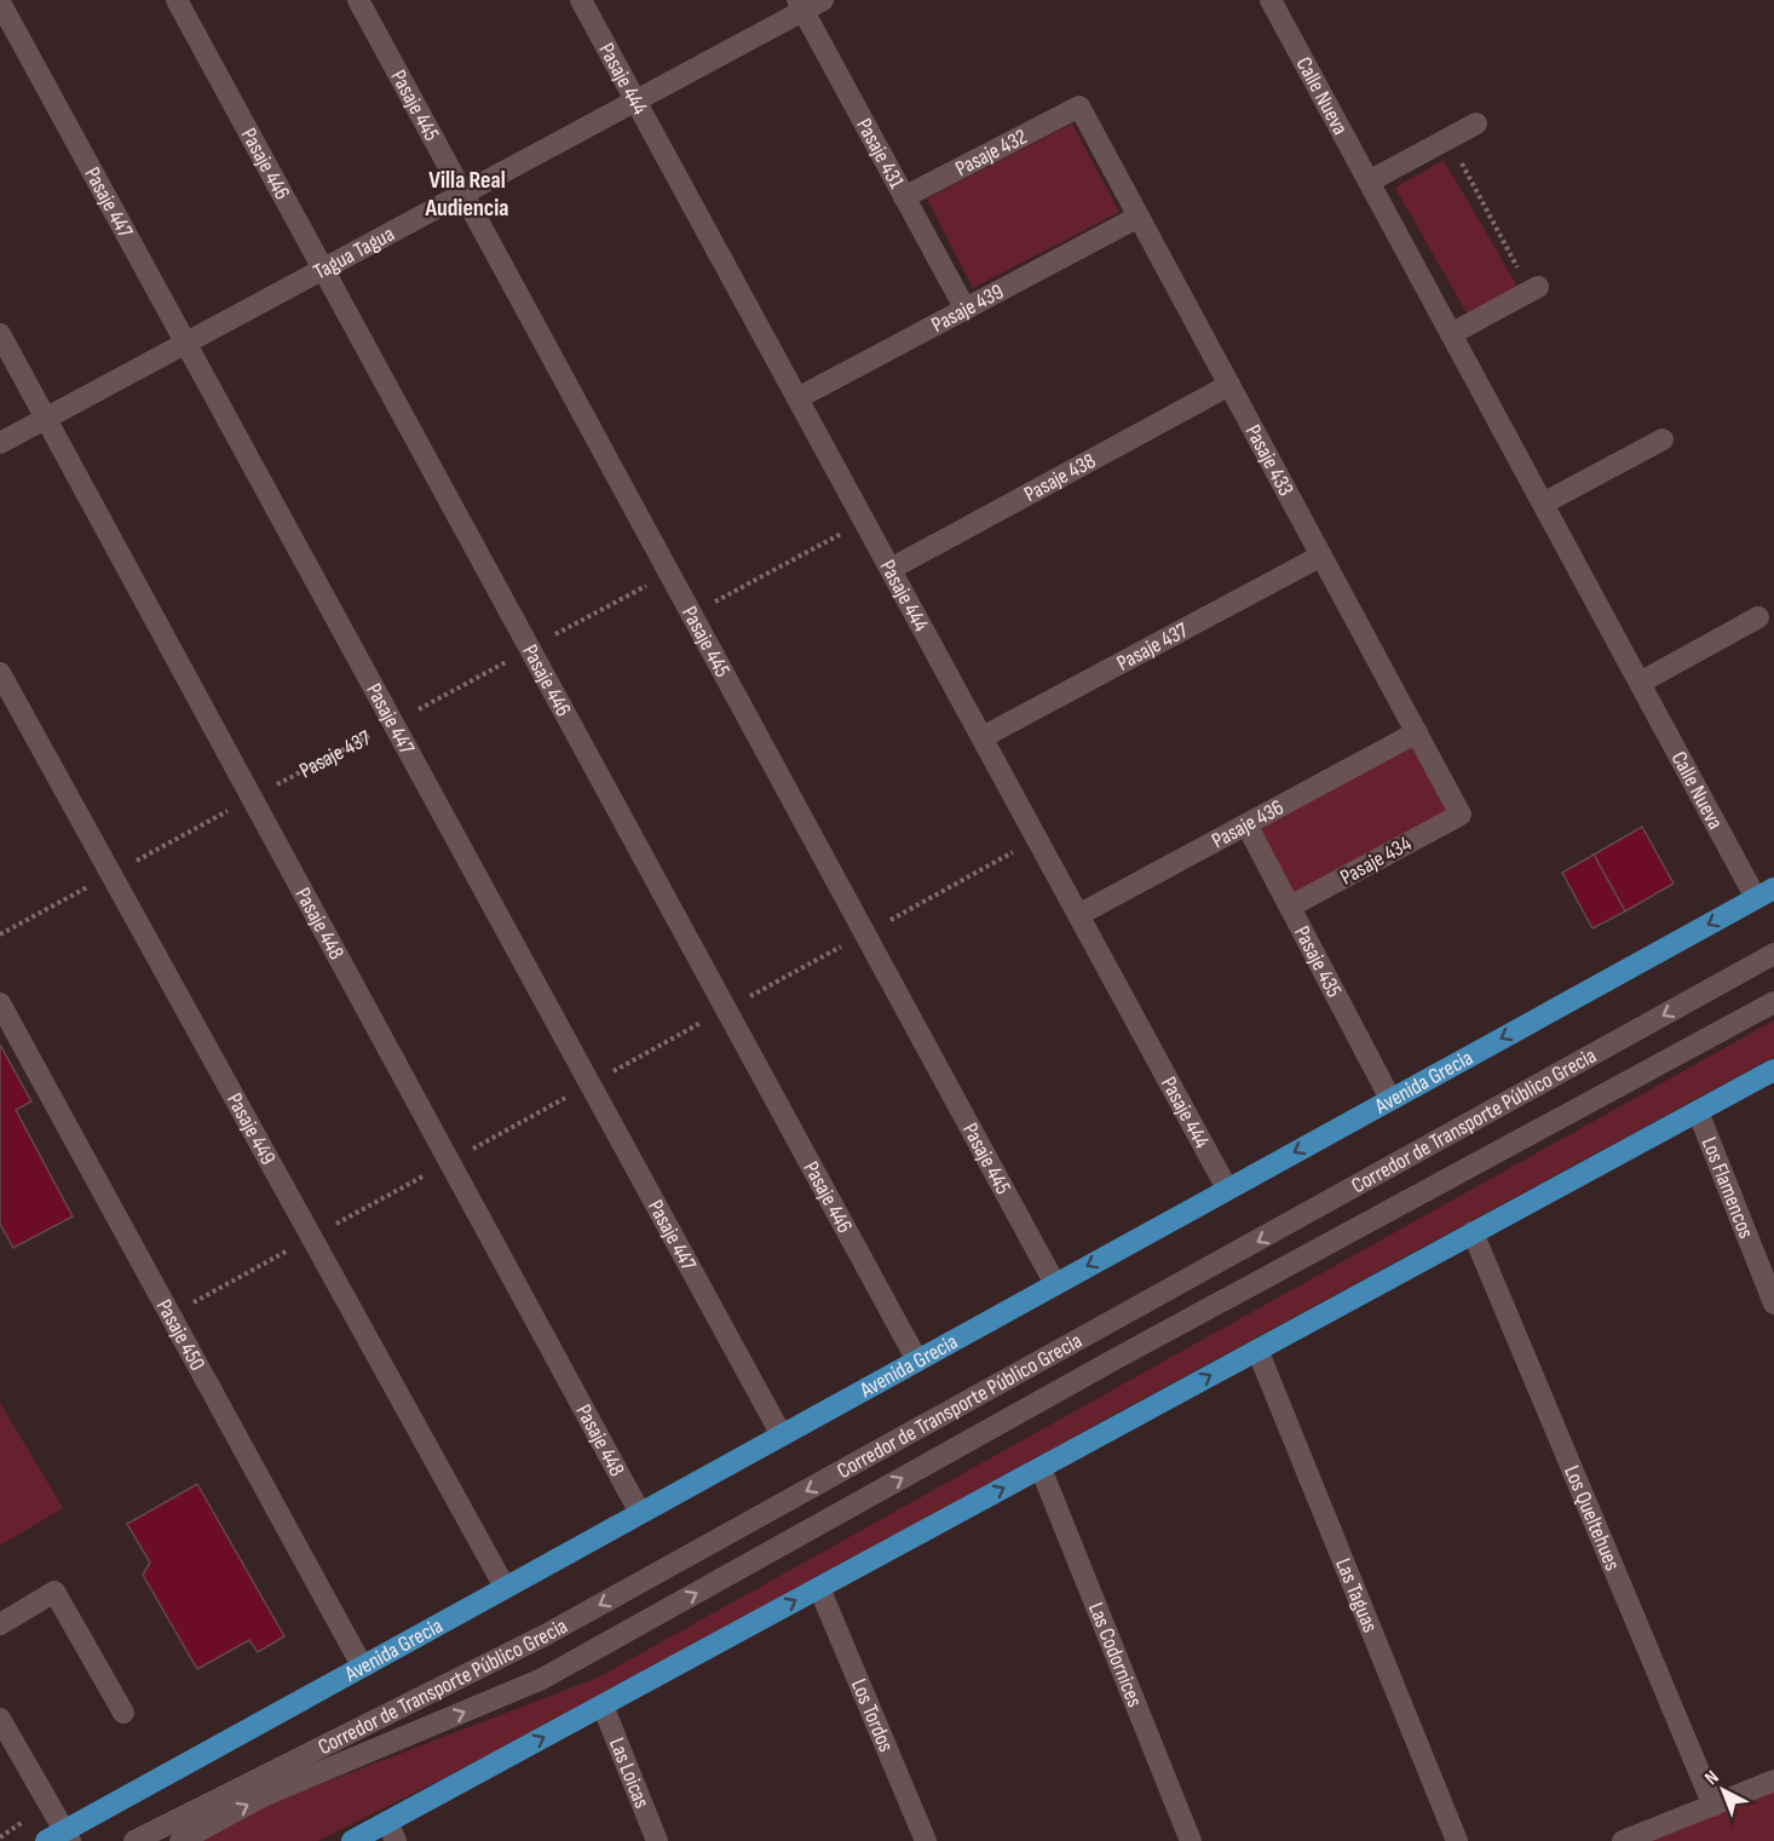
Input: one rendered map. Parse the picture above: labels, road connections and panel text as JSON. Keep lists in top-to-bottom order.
{
  "streets": {
    "main road": ["Avenida Grecia"],
    "street": [
      "Pasaje 444",
      "Calle Nueva",
      "Pasaje 445",
      "Pasaje 432",
      "Pasaje 431",
      "Pasaje 446",
      "Pasaje 447",
      "Tagua Tagua",
      "Pasaje 439",
      "Pasaje 433",
      "Pasaje 438",
      "Pasaje 437",
      "Pasaje 436",
      "Pasaje 434",
      "Pasaje 448",
      "Pasaje 435",
      "Corredor de Transporte Público Grecia",
      "Pasaje 449",
      "Los Flamencos",
      "Pasaje 450",
      "Los Queltehues",
      "Las Taguas",
      "Las Codornices",
      "Los Tordos",
      "Las Loicas"
    ]
  },
  "crossings": [
    ["Pasaje 444", "Tagua Tagua"],
    ["Pasaje 444", "Pasaje 439"],
    ["Pasaje 444", "Pasaje 438"],
    ["Pasaje 444", "Pasaje 437"],
    ["Pasaje 444", "Pasaje 436"],
    ["Pasaje 444", "Avenida Grecia"],
    ["Calle Nueva", "Avenida Grecia"],
    ["Pasaje 445", "Tagua Tagua"],
    ["Pasaje 445", "Pasaje 437"],
    ["Pasaje 445", "Avenida Grecia"],
    ["Pasaje 432", "Pasaje 431"],
    ["Pasaje 432", "Pasaje 433"],
    ["Pasaje 431", "Tagua Tagua"],
    ["Pasaje 431", "Pasaje 439"],
    ["Pasaje 446", "Tagua Tagua"],
    ["Pasaje 446", "Pasaje 437"],
    ["Pasaje 446", "Avenida Grecia"],
    ["Pasaje 447", "Tagua Tagua"],
    ["Pasaje 447", "Pasaje 437"],
    ["Pasaje 447", "Avenida Grecia"],
    ["Tagua Tagua", "Pasaje 448"],
    ["Pasaje 439", "Pasaje 433"],
    ["Pasaje 433", "Pasaje 438"],
    ["Pasaje 433", "Pasaje 437"],
    ["Pasaje 433", "Pasaje 436"],
    ["Pasaje 433", "Pasaje 434"],
    ["Pasaje 437", "Pasaje 448"],
    ["Pasaje 437", "Pasaje 449"],
    ["Pasaje 436", "Pasaje 435"],
    ["Pasaje 434", "Pasaje 435"],
    ["Pasaje 448", "Avenida Grecia"],
    ["Pasaje 435", "Avenida Grecia"],
    ["Avenida Grecia", "Pasaje 449"],
    ["Avenida Grecia", "Pasaje 450"]
  ],
  "districts": ["Villa Real Audiencia"],
  "north": "top left"
}
